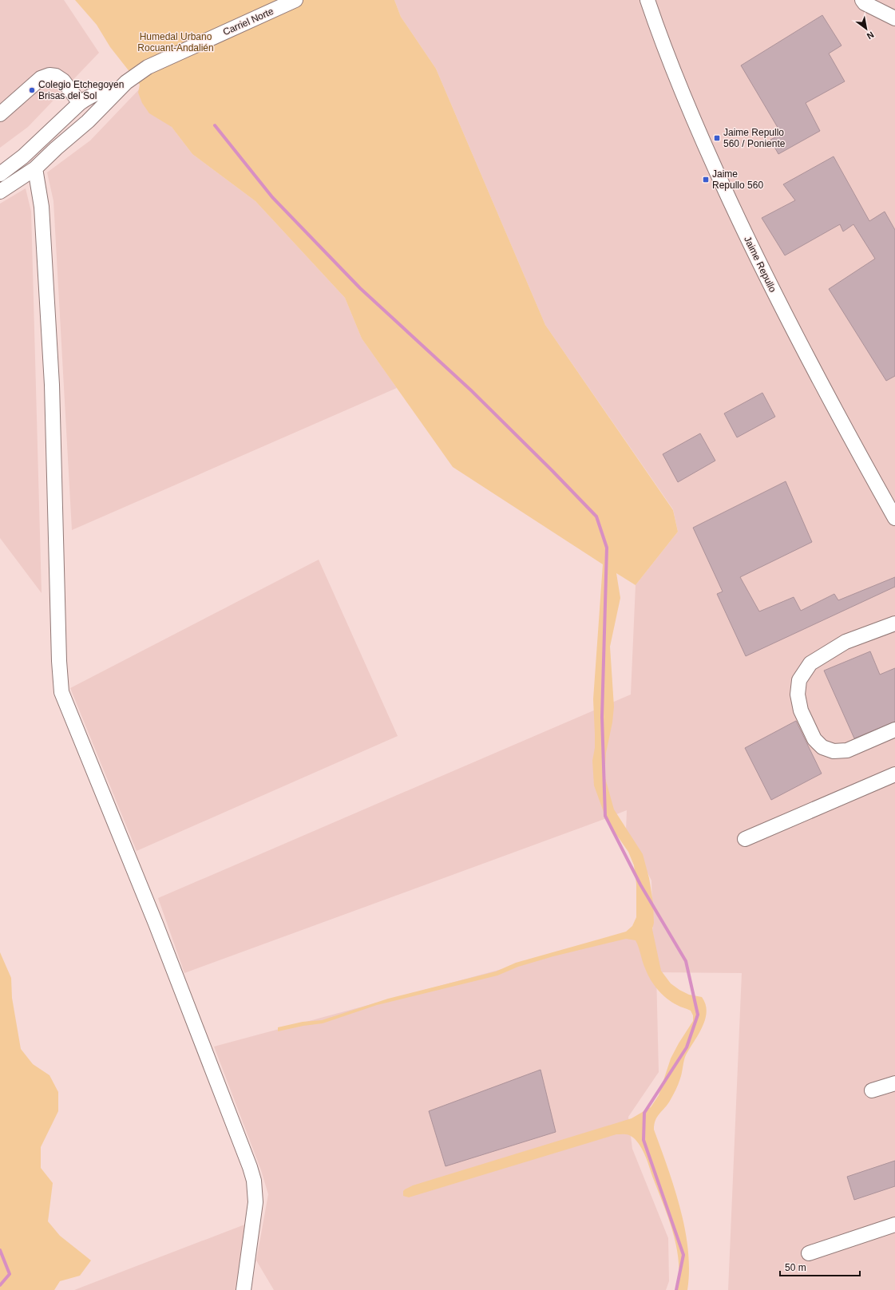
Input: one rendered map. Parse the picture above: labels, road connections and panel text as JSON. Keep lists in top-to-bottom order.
{
  "streets": {
    "street": ["Carriel Norte", "Jaime Repullo"]
  },
  "parks": ["Humedal Urbano Rocuant-Andalién"],
  "places": {
    "other": ["Colegio Etchegoyen Brisas del Sol"],
    "transit": ["Jaime Repullo 560 / Poniente", "Jaime Repullo 560"]
  },
  "scale_bar": "50 m",
  "north": "bottom right"
}
